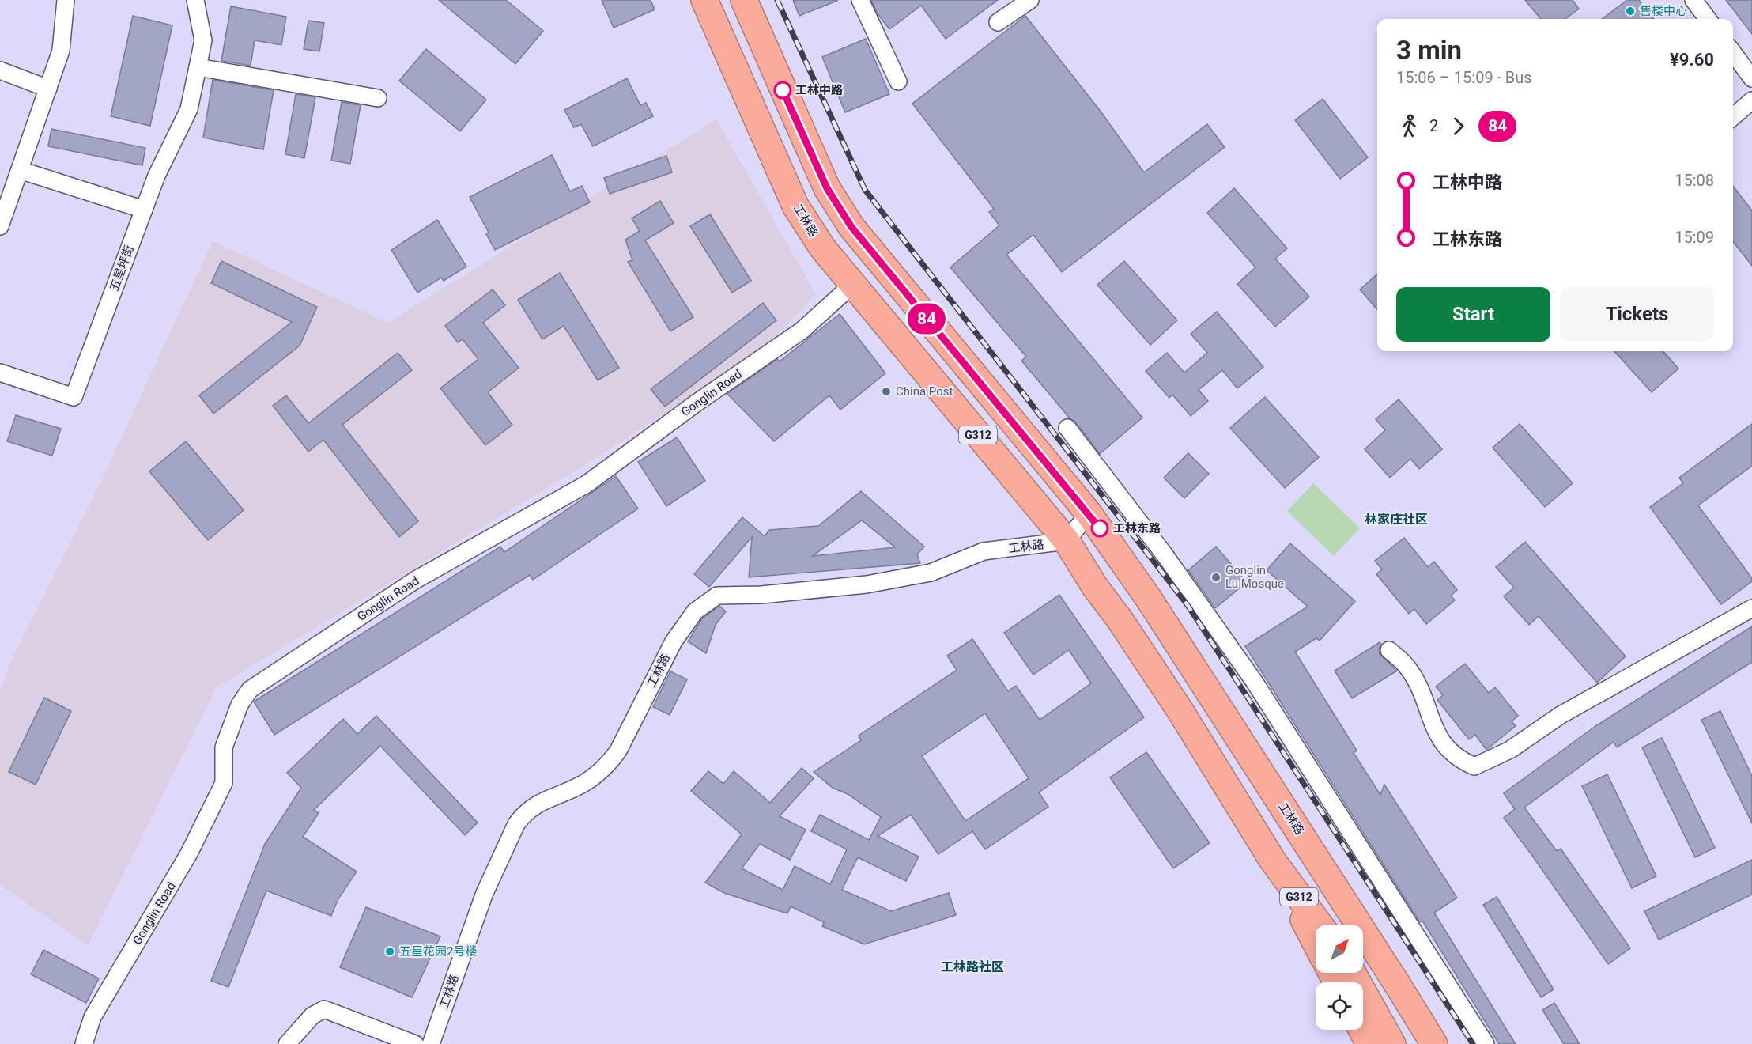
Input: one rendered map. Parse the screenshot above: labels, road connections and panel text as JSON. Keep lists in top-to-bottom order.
{
  "streets": {
    "highway": ["工林路", "G312"],
    "street": ["五星坪街", "Gonglin Road"]
  },
  "crossings": [
    ["工林路", "Gonglin Road"],
    ["工林路", "G312"]
  ],
  "districts": ["林家庄社区", "工林路社区"],
  "places": [
    "售楼中心",
    "工林中路",
    "China Post",
    "工林东路",
    "Gonglin Lu Mosque",
    "五星花园2号楼"
  ],
  "lines": ["bus line 84"],
  "north": "top right",
  "page": {
    "on_map": "84",
    "heading": ["3 min", "15:06 – 15:09 · Bus", "¥9.60"],
    "legs": ["2", "84"],
    "list": [
      {
        "name": "工林中路",
        "value": "15:08"
      },
      {
        "name": "工林东路",
        "value": "15:09"
      }
    ],
    "buttons": ["Start", "Tickets"]
  }
}
